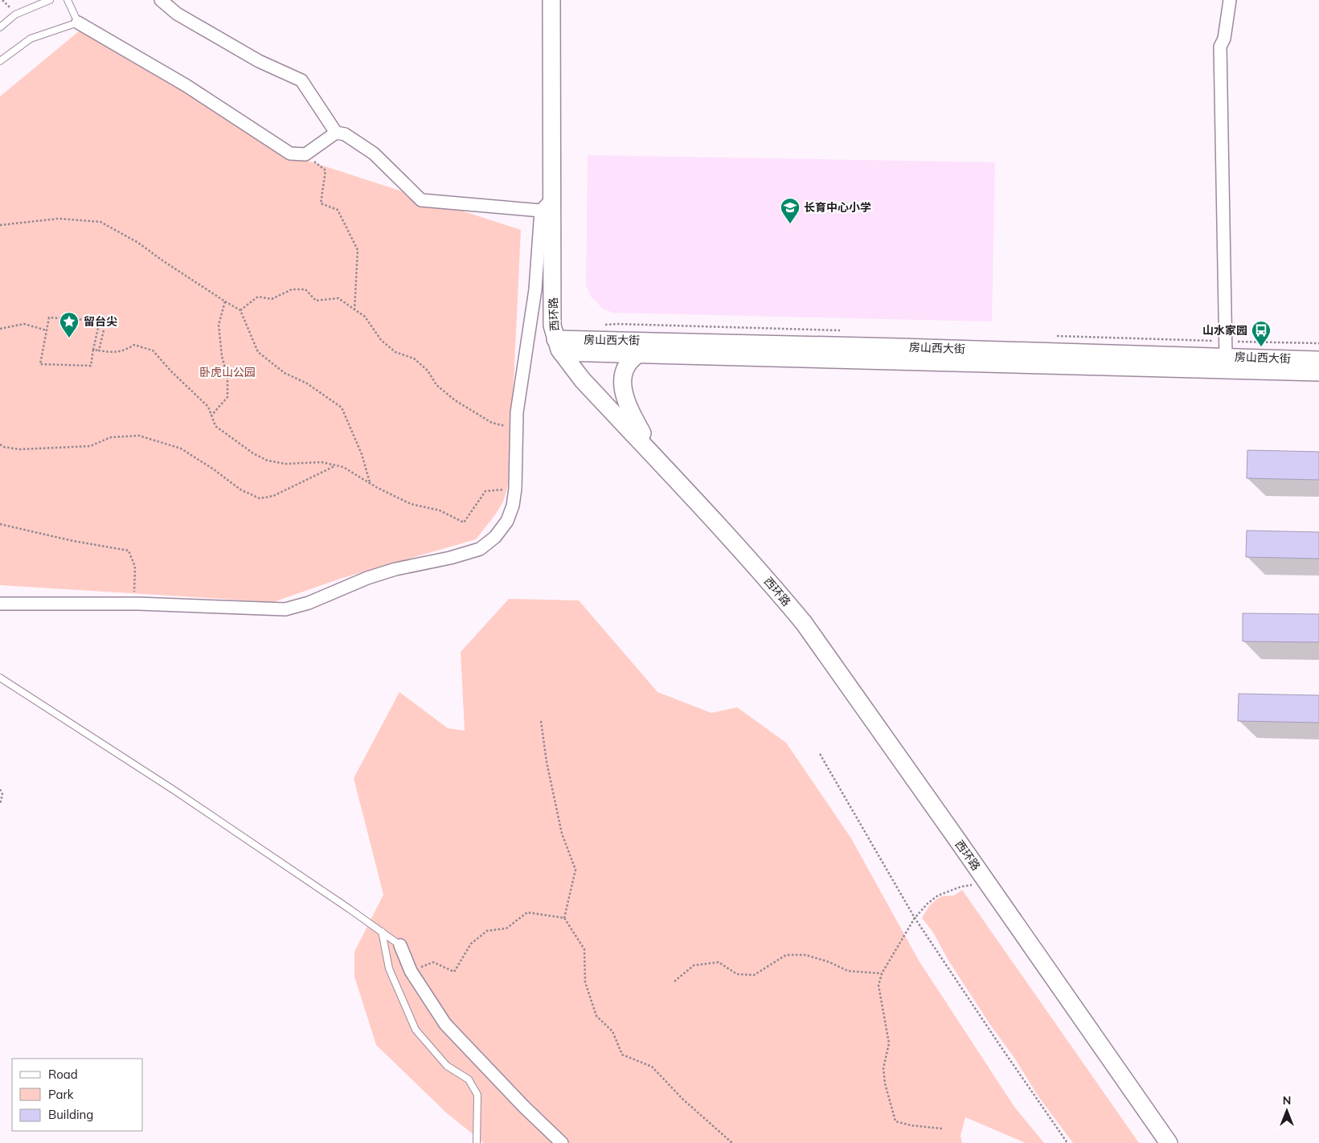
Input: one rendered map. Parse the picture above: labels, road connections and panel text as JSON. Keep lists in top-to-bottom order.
{
  "streets": {
    "main road": ["西环路", "房山西大街"]
  },
  "crossings": [
    ["西环路", "房山西大街"]
  ],
  "parks": ["卧虎山公园"],
  "places": {
    "school or university": ["长育中心小学"],
    "place": ["留台尖"],
    "bus stop": ["山水家园"]
  },
  "legend": ["Road", "Park", "Building"],
  "north": "top"
}
